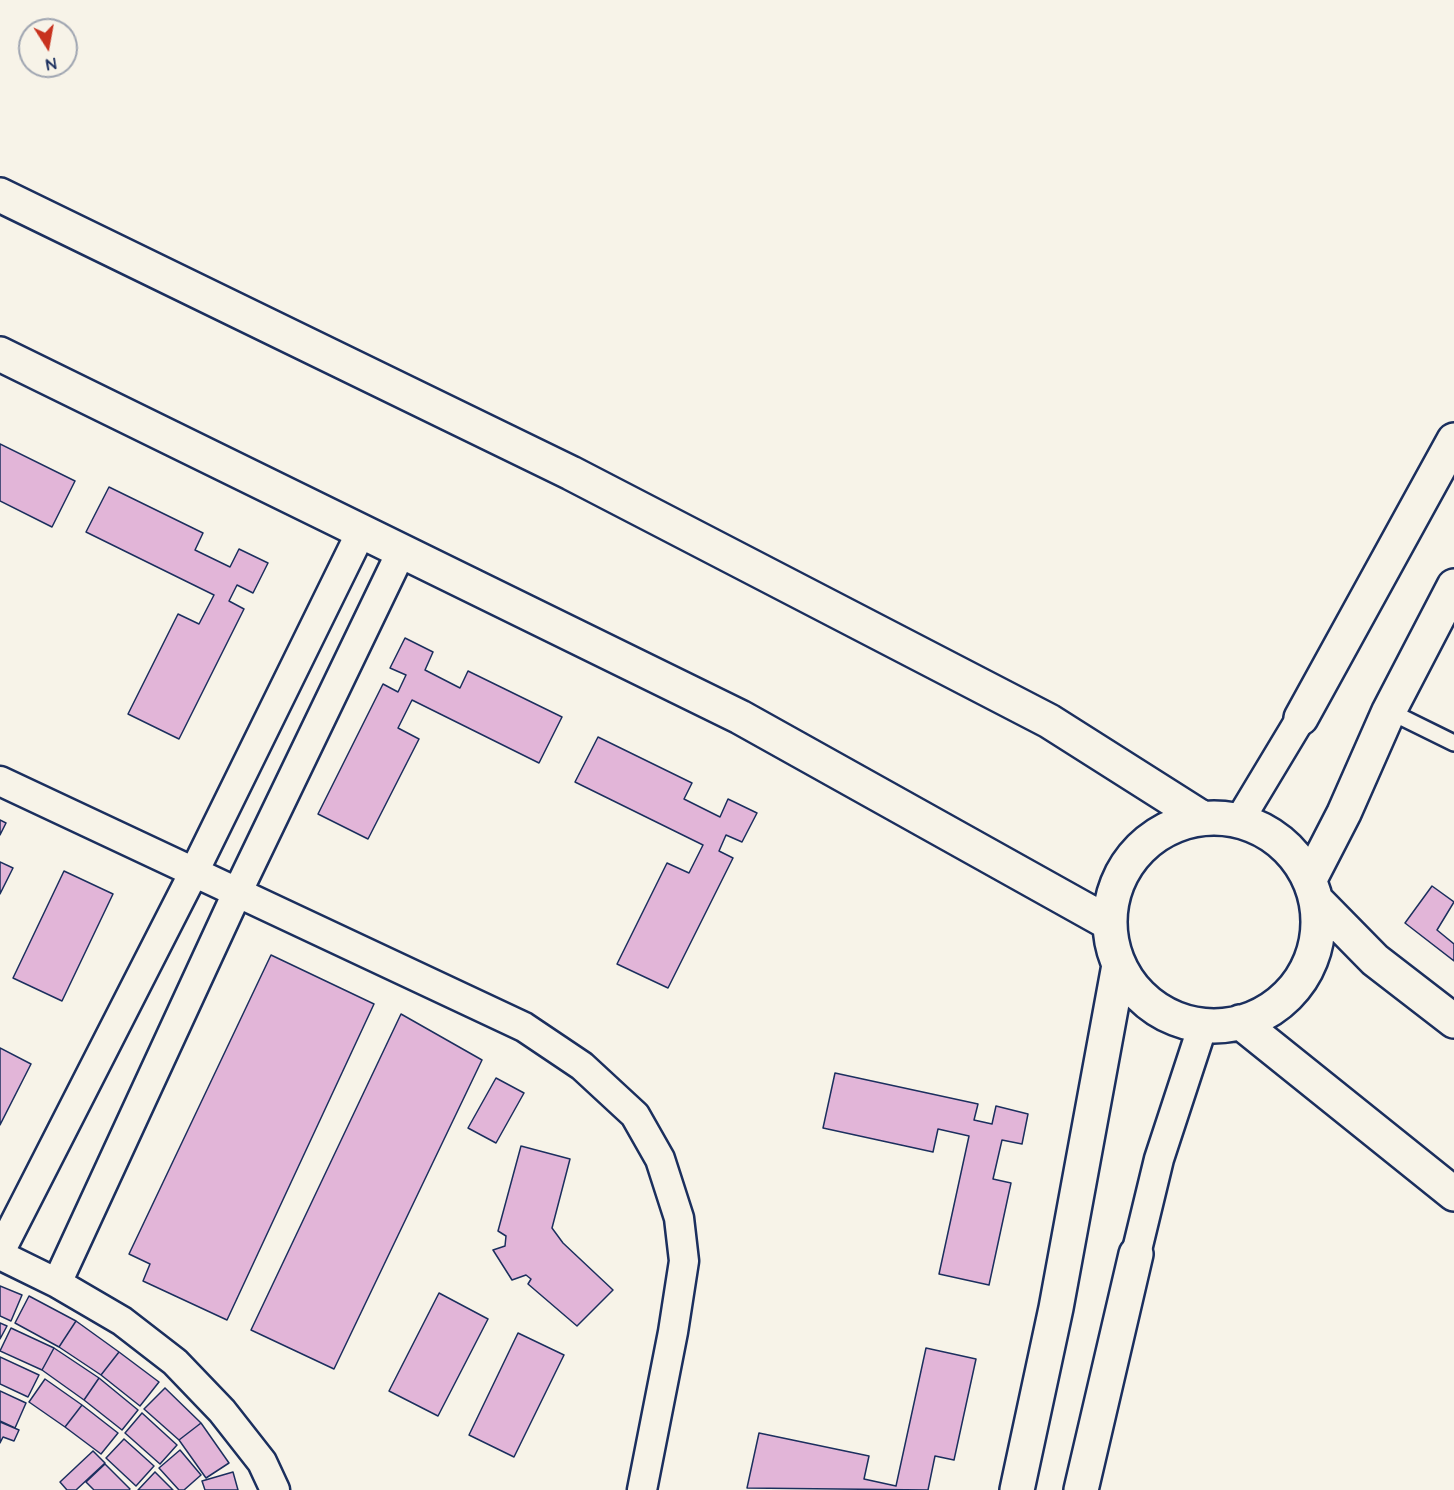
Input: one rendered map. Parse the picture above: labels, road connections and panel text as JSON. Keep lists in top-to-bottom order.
{
  "north": "bottom"
}
